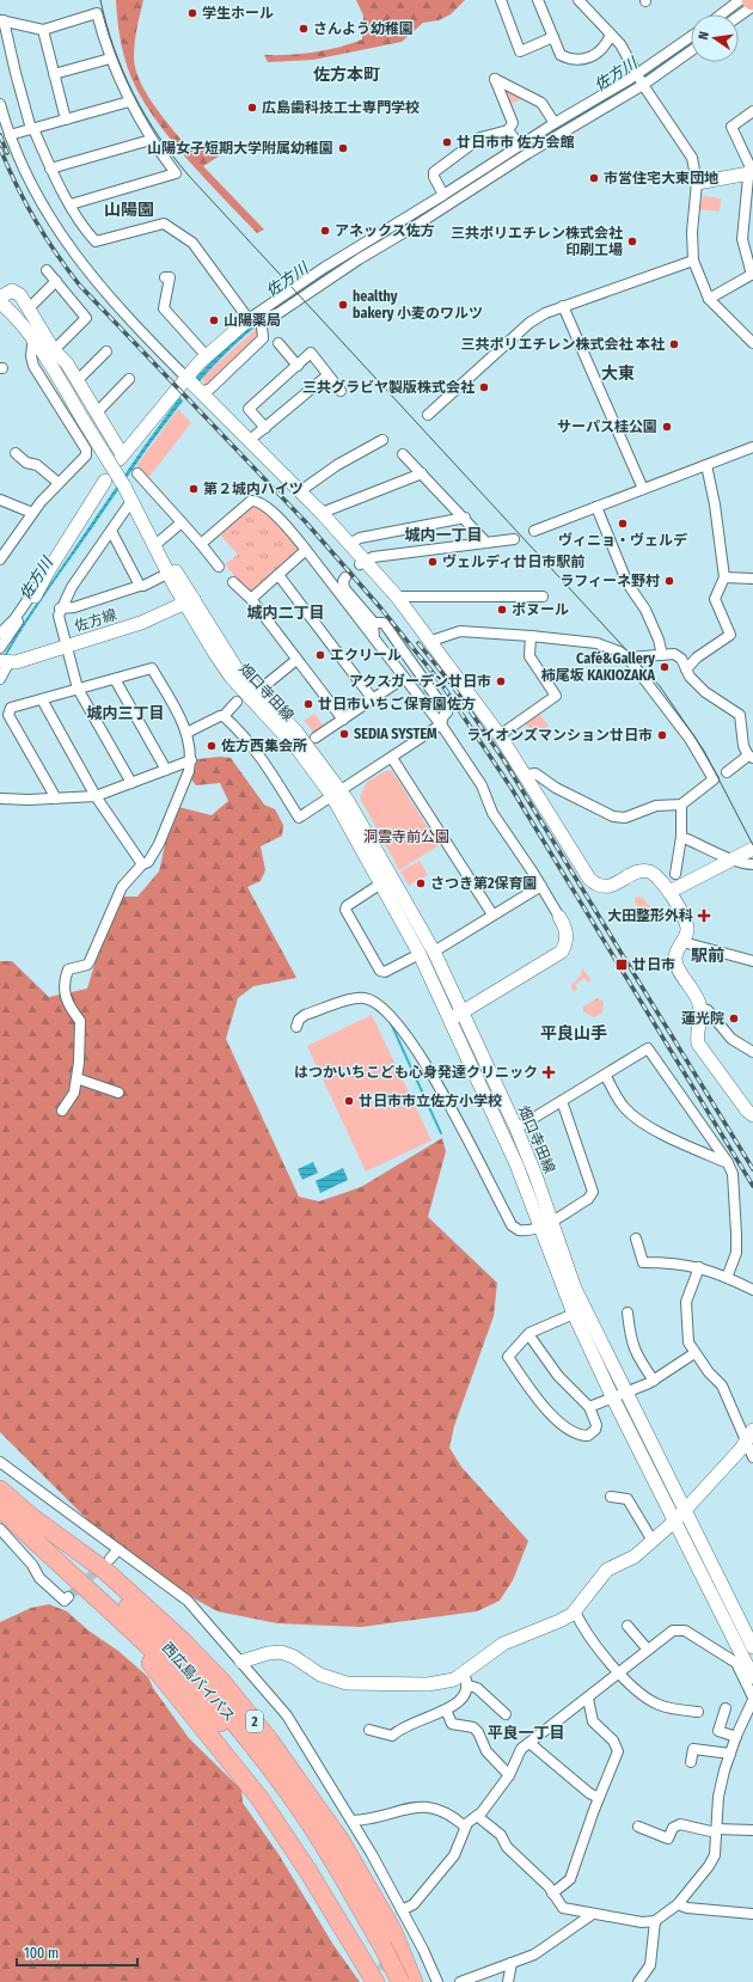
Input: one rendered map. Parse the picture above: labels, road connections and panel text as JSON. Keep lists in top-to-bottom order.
{
  "streets": {
    "highway": ["西広島バイパス", "2"],
    "street": ["佐方線", "畑口寺田線"]
  },
  "crossings": [
    ["佐方線", "畑口寺田線"],
    ["西広島バイパス", "2"]
  ],
  "districts": [
    "佐方本町",
    "山陽園",
    "大東",
    "城内一丁目",
    "城内二丁目",
    "城内三丁目",
    "駅前",
    "平良山手",
    "平良一丁目"
  ],
  "water": ["佐方川"],
  "parks": ["洞雲寺前公園"],
  "places": {
    "other": [
      "学生ホール",
      "さんよう幼稚園",
      "広島歯科技工士専門学校",
      "廿日市市 佐方会館",
      "山陽女子短期大学附属幼稚園",
      "市営住宅大東団地",
      "アネックス佐方",
      "三共ポリエチレン株式会社 印刷工場",
      "healthy bakery 小麦のワルツ",
      "山陽薬局",
      "三共ポリエチレン株式会社 本社",
      "三共グラビヤ製版株式会社",
      "サーパス桂公園",
      "第２城内ハイツ",
      "ヴィニョ・ヴェルデ",
      "ヴェルディ廿日市駅前",
      "ラフィーネ野村",
      "ボヌール",
      "エクリール",
      "Café&Gallery 柿尾坂 KAKIOZAKA",
      "アクスガーデン廿日市",
      "廿日市いちご保育園佐方",
      "SEDIA SYSTEM",
      "ライオンズマンション廿日市",
      "佐方西集会所",
      "さつき第2保育園",
      "蓮光院",
      "廿日市市立佐方小学校"
    ],
    "health": ["大田整形外科", "はつかいちこども心身発達クリニック"],
    "transit": ["廿日市"]
  },
  "scale_bar": "100 m",
  "north": "left"
}
